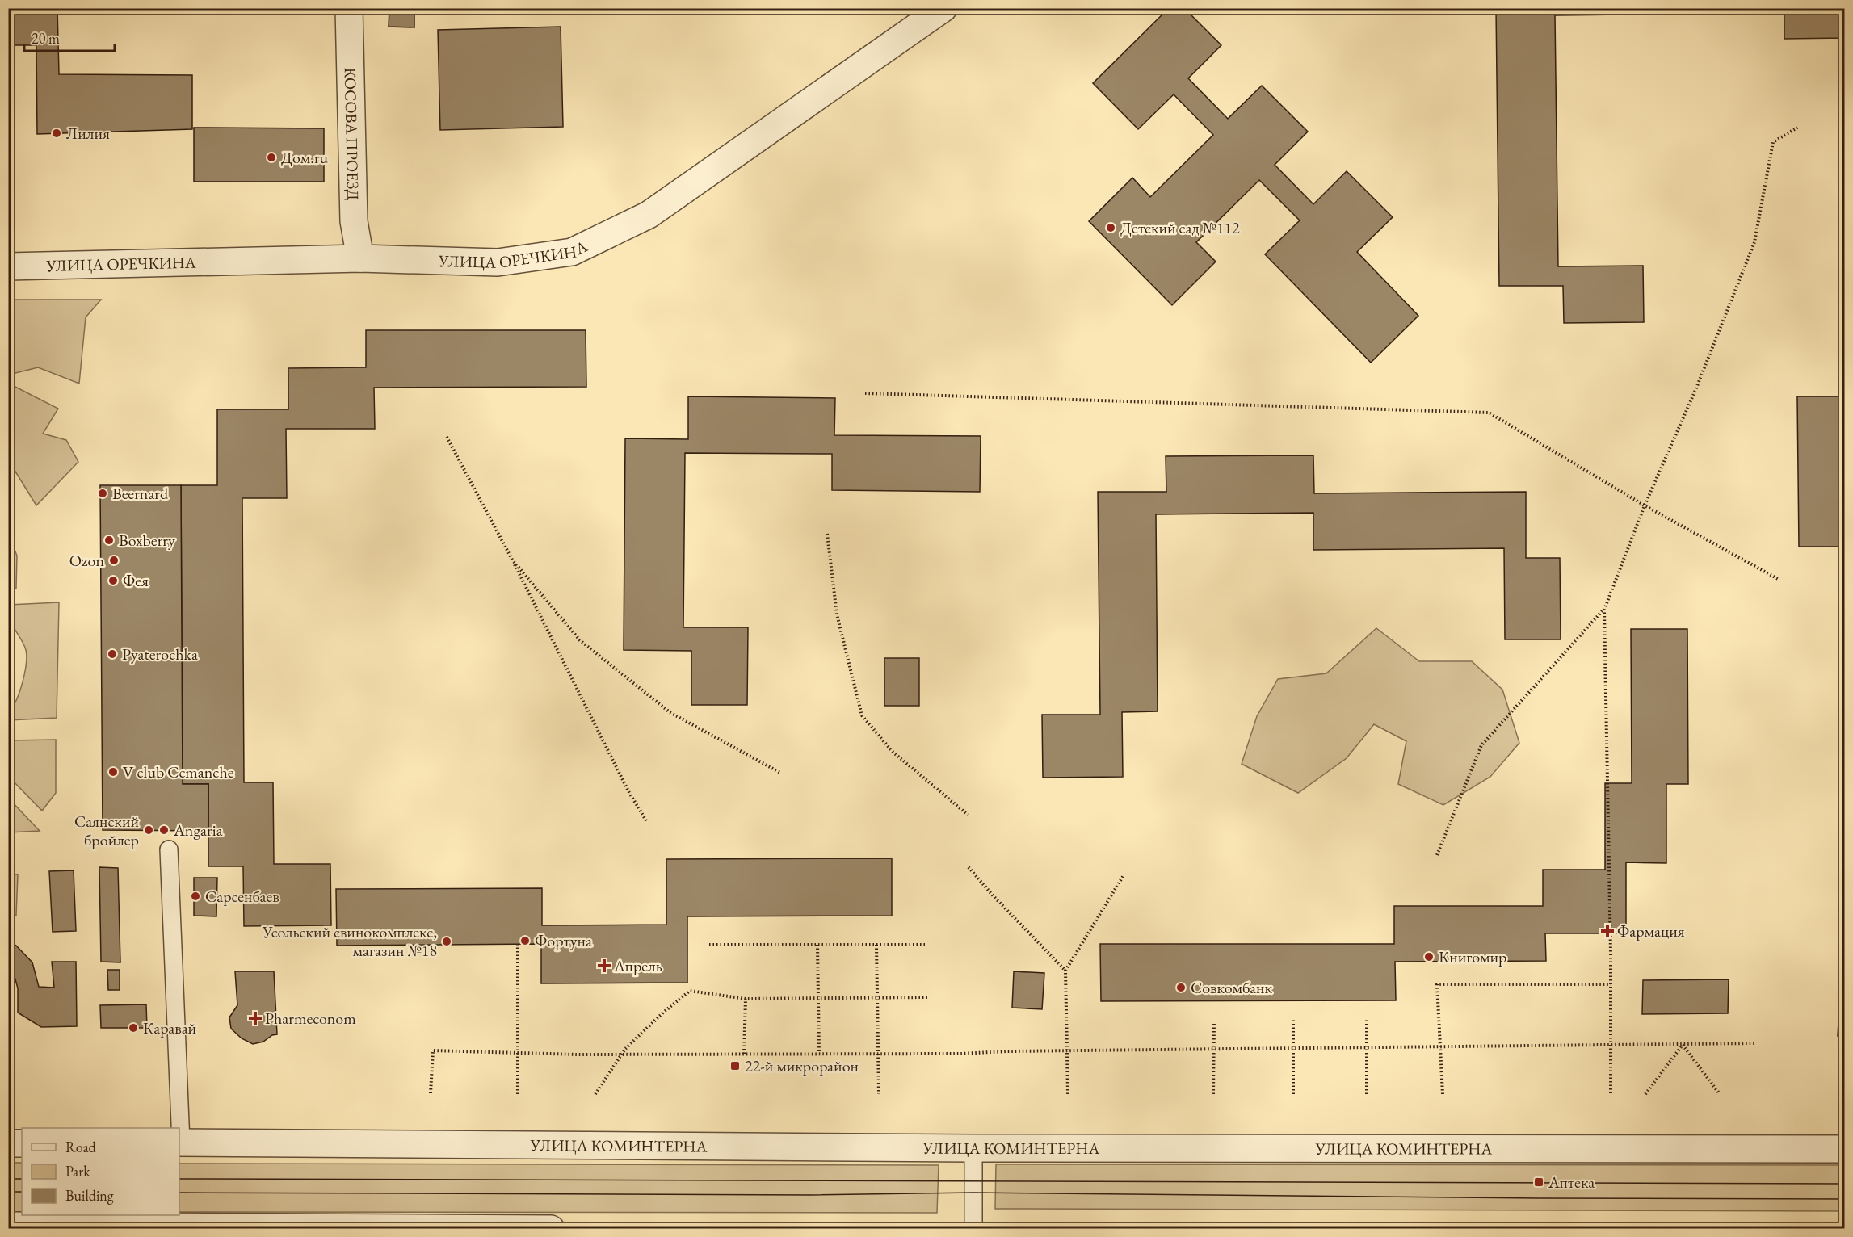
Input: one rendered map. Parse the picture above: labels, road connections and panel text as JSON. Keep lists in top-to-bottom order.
{
  "streets": {
    "street": ["КОСОВА ПРОЕЗД", "УЛИЦА ОРЕЧКИНА", "УЛИЦА КОМИНТЕРНА"]
  },
  "crossings": [
    ["КОСОВА ПРОЕЗД", "УЛИЦА ОРЕЧКИНА"]
  ],
  "places": {
    "other": [
      "Лилия",
      "Дом.ru",
      "Детский сад №112",
      "Beernard",
      "Boxberry",
      "Ozon",
      "Фея",
      "Pyaterochka",
      "V club Ccmanche",
      "Саянский бройлер",
      "Angaria",
      "Сарсенбаев",
      "Фортуна",
      "Усольский свинокомплекс, магазин №18",
      "Книгомир",
      "Совкомбанк",
      "Каравай"
    ],
    "health": ["Фармация", "Апрель", "Pharmeconom"],
    "transit": ["22-й микрорайон", "Аптека"]
  },
  "legend": ["Road", "Park", "Building"],
  "scale_bar": "20 m"
}
